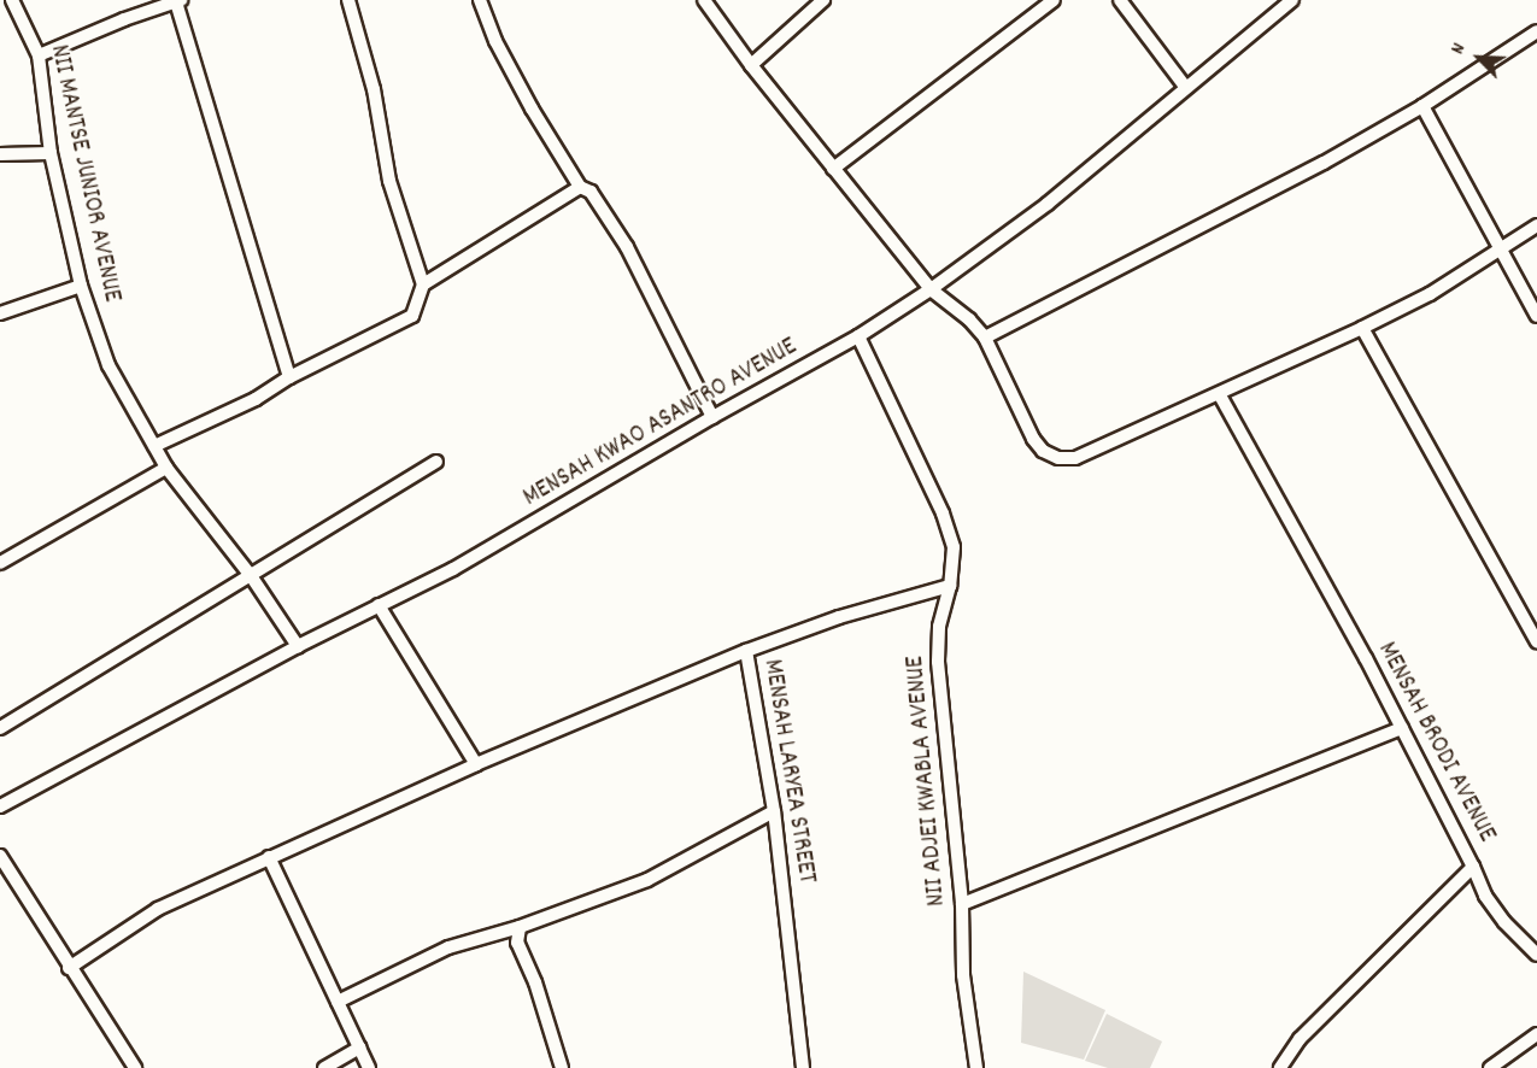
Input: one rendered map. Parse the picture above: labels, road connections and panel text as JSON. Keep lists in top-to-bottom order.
{
  "streets": {
    "street": [
      "NII MANTSE JUNIOR AVENUE",
      "MENSAH KWAO ASANTRO AVENUE",
      "MENSAH BRODI AVENUE",
      "MENSAH LARYEA STREET",
      "NII ADJEI KWABLA AVENUE"
    ]
  },
  "crossings": [
    ["NII MANTSE JUNIOR AVENUE", "MENSAH KWAO ASANTRO AVENUE"],
    ["MENSAH KWAO ASANTRO AVENUE", "NII ADJEI KWABLA AVENUE"],
    ["MENSAH LARYEA STREET", "NII ADJEI KWABLA AVENUE"]
  ],
  "north": "top left"
}
